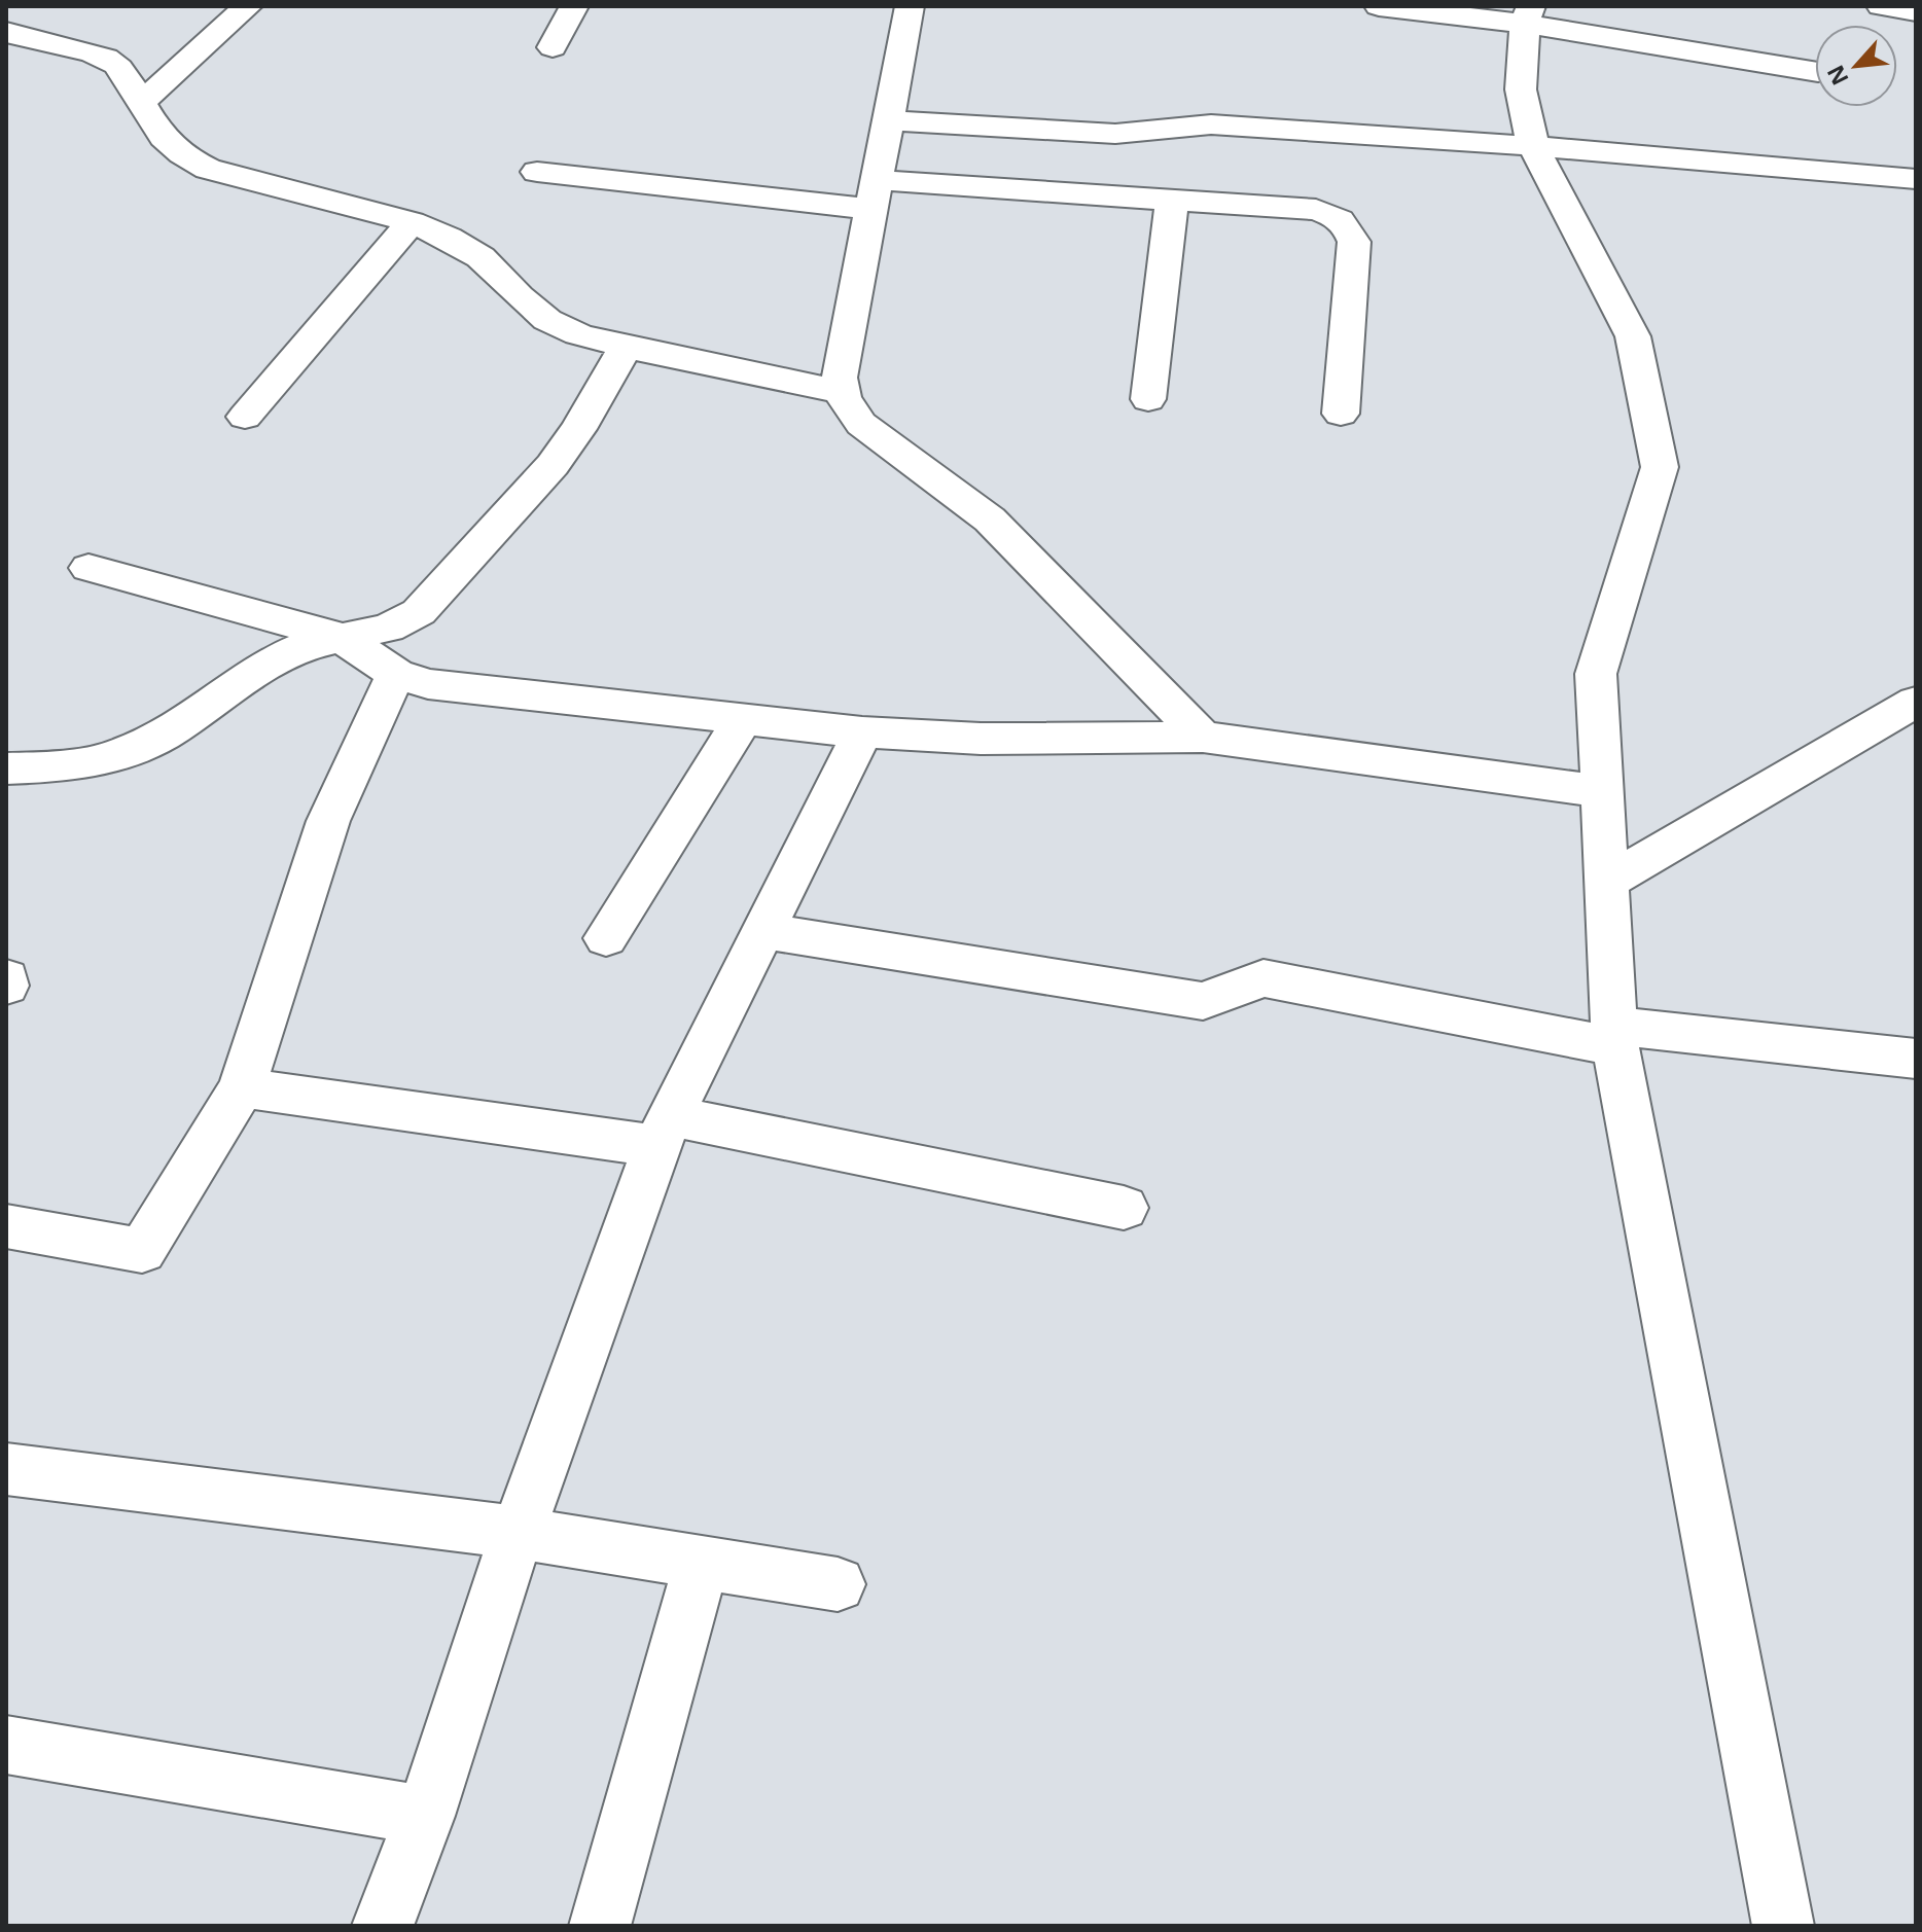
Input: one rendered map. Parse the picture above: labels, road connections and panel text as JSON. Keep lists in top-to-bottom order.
{
  "north": "bottom left"
}
